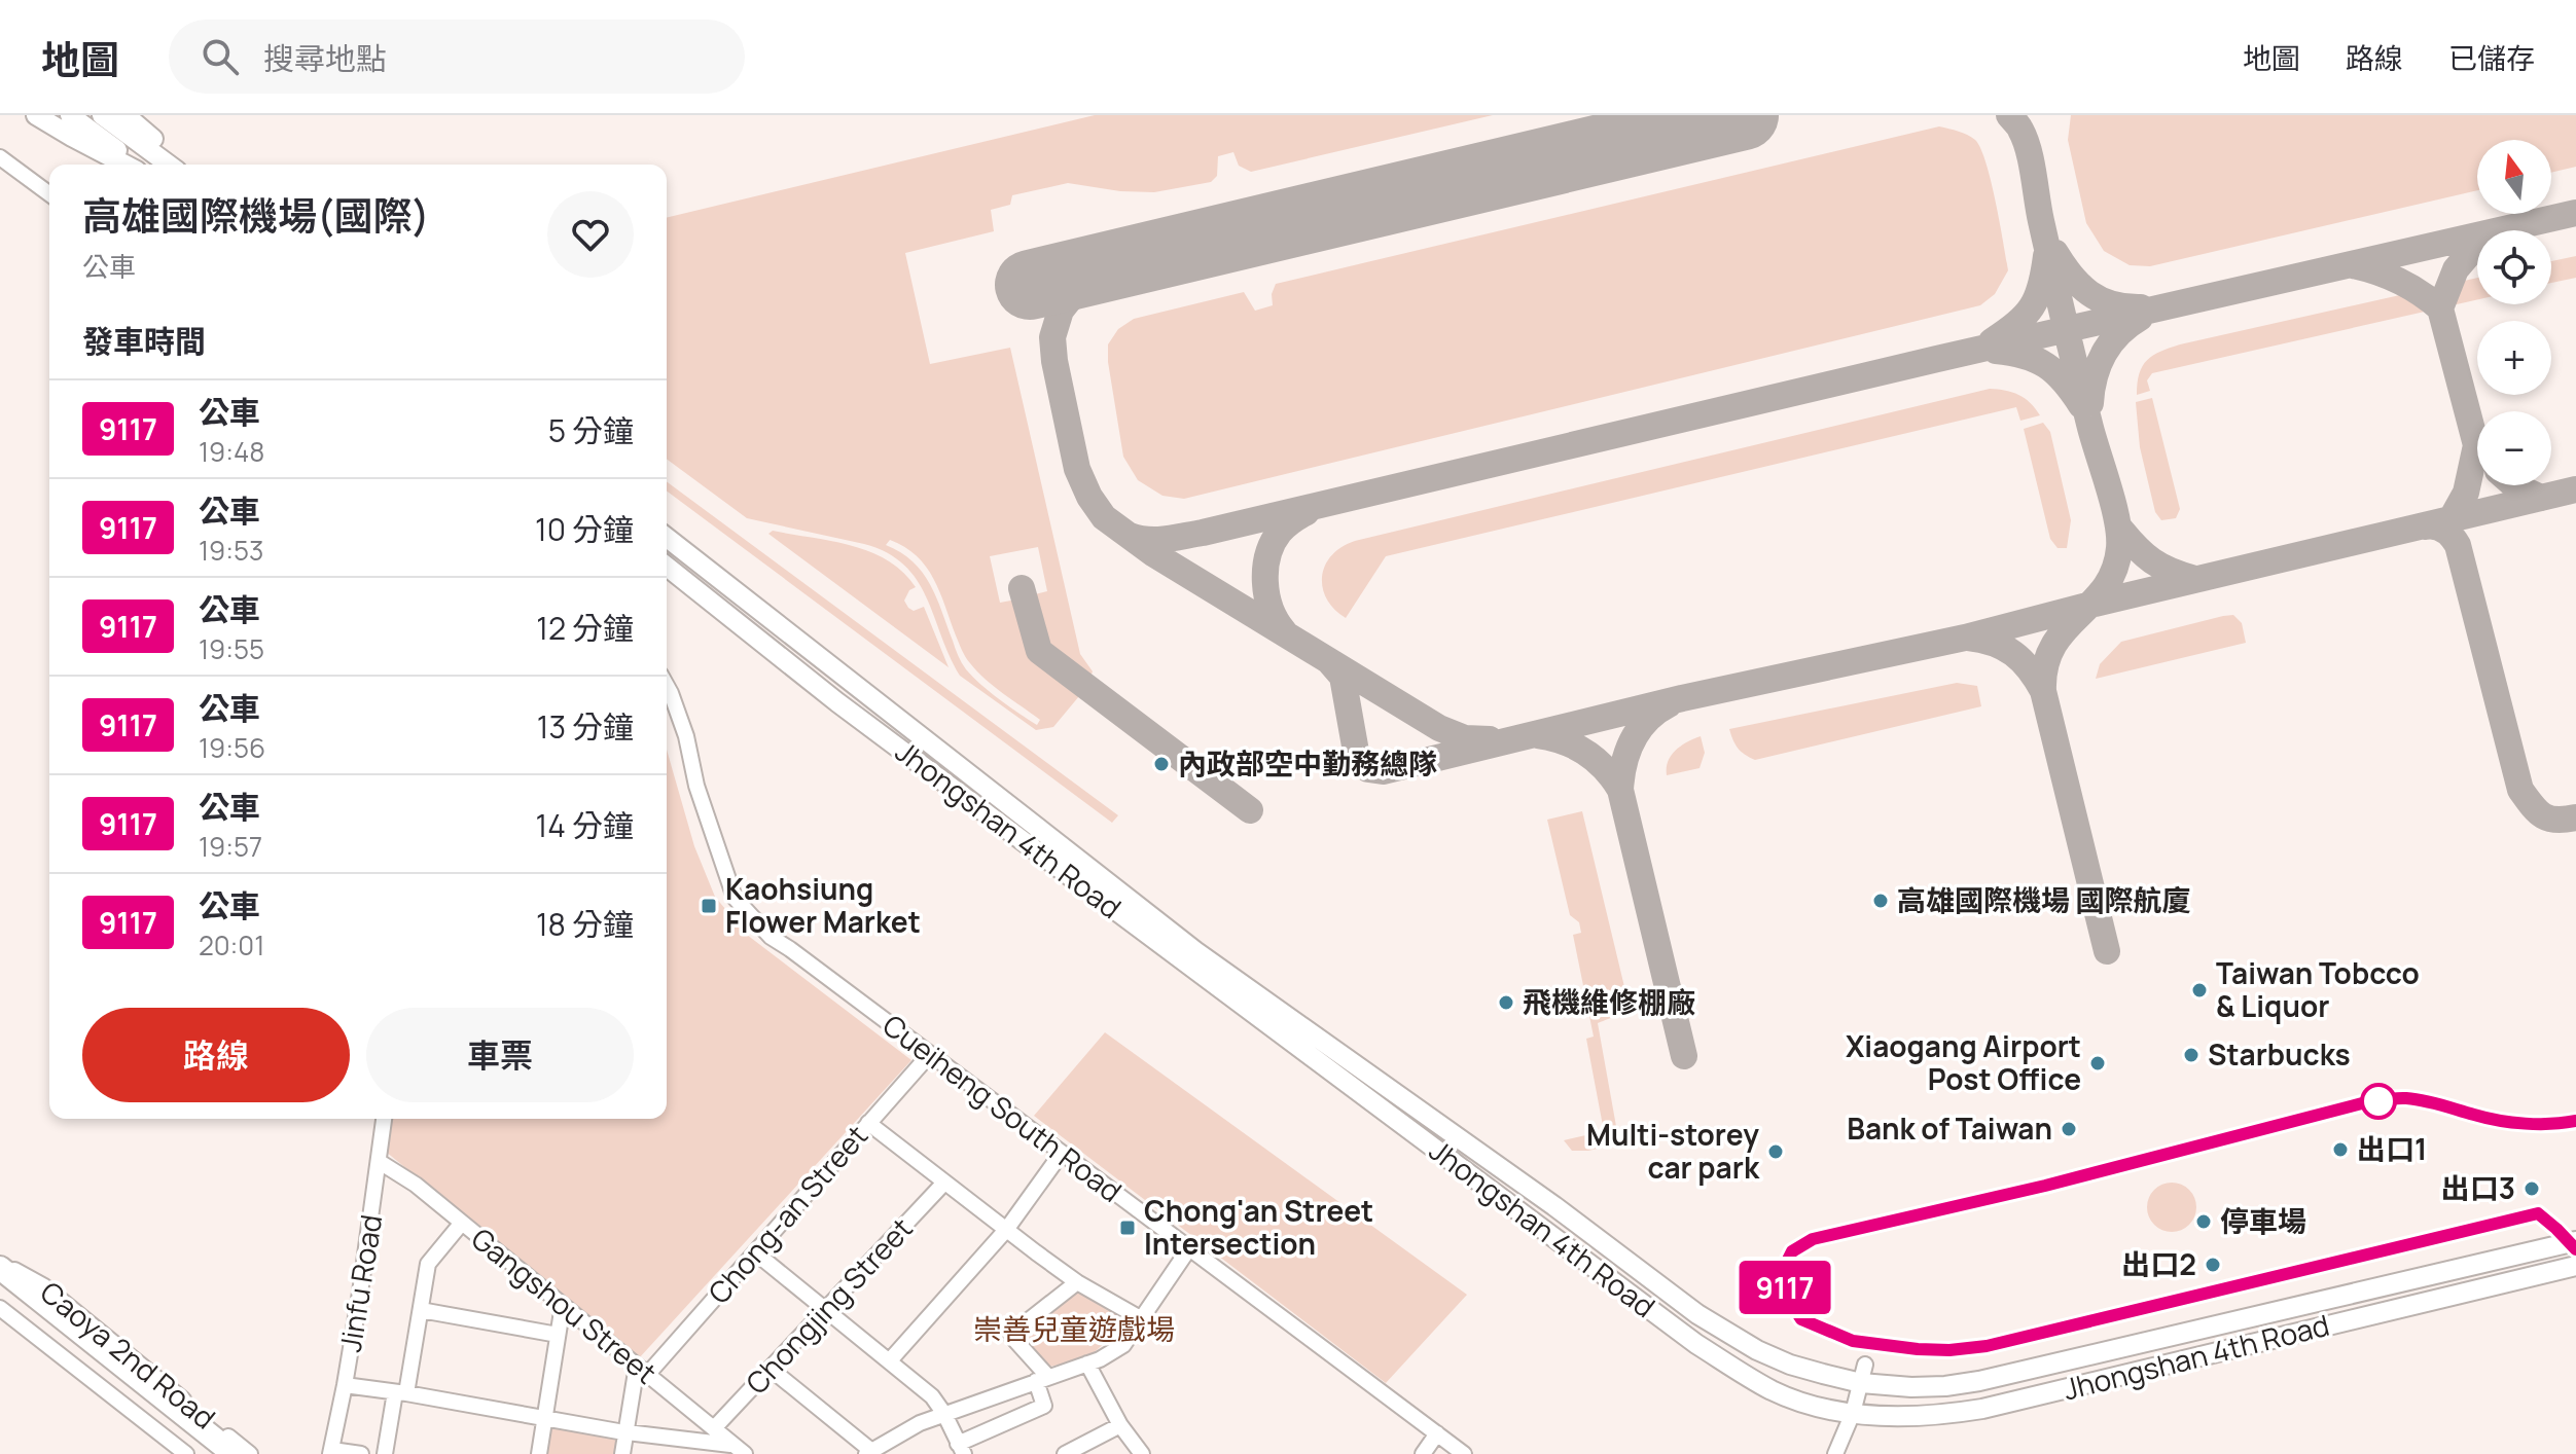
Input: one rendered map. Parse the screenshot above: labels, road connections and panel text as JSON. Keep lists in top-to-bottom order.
{
  "streets": {
    "main road": ["Jhongshan 4th Road"],
    "street": [
      "Cueiheng South Road",
      "Chong-an Street",
      "Jinfu Road",
      "Gangshou Street",
      "Chongjing Street",
      "Caoya 2nd Road"
    ]
  },
  "crossings": [
    ["Cueiheng South Road", "Chong-an Street"],
    ["Chong-an Street", "Gangshou Street"],
    ["Jinfu Road", "Gangshou Street"],
    ["Gangshou Street", "Chongjing Street"]
  ],
  "parks": ["崇善兒童遊戲場"],
  "places": {
    "other": [
      "內政部空中勤務總隊",
      "高雄國際機場 國際航廈",
      "Taiwan Tobcco & Liquor",
      "飛機維修棚廠",
      "Starbucks",
      "Xiaogang Airport Post Office",
      "Bank of Taiwan",
      "出口1",
      "Multi-storey car park",
      "出口3",
      "停車場",
      "出口2"
    ],
    "transit": ["Kaohsiung Flower Market", "Chong'an Street Intersection"]
  },
  "lines": ["bus line 9117"],
  "north": "top",
  "page": {
    "header": "地圖",
    "search": "搜尋地點",
    "nav": ["地圖", "路線", "已儲存"],
    "on_map": "9117",
    "map_buttons": ["+", "−"],
    "heading": [
      ["高雄國際機場(國際)", "公車"],
      "發車時間"
    ],
    "list": [
      {
        "mark": "9117",
        "name": "公車",
        "note": "19:48",
        "value": "5 分鐘"
      },
      {
        "mark": "9117",
        "name": "公車",
        "note": "19:53",
        "value": "10 分鐘"
      },
      {
        "mark": "9117",
        "name": "公車",
        "note": "19:55",
        "value": "12 分鐘"
      },
      {
        "mark": "9117",
        "name": "公車",
        "note": "19:56",
        "value": "13 分鐘"
      },
      {
        "mark": "9117",
        "name": "公車",
        "note": "19:57",
        "value": "14 分鐘"
      },
      {
        "mark": "9117",
        "name": "公車",
        "note": "20:01",
        "value": "18 分鐘"
      }
    ],
    "buttons": ["路線", "車票"]
  }
}
